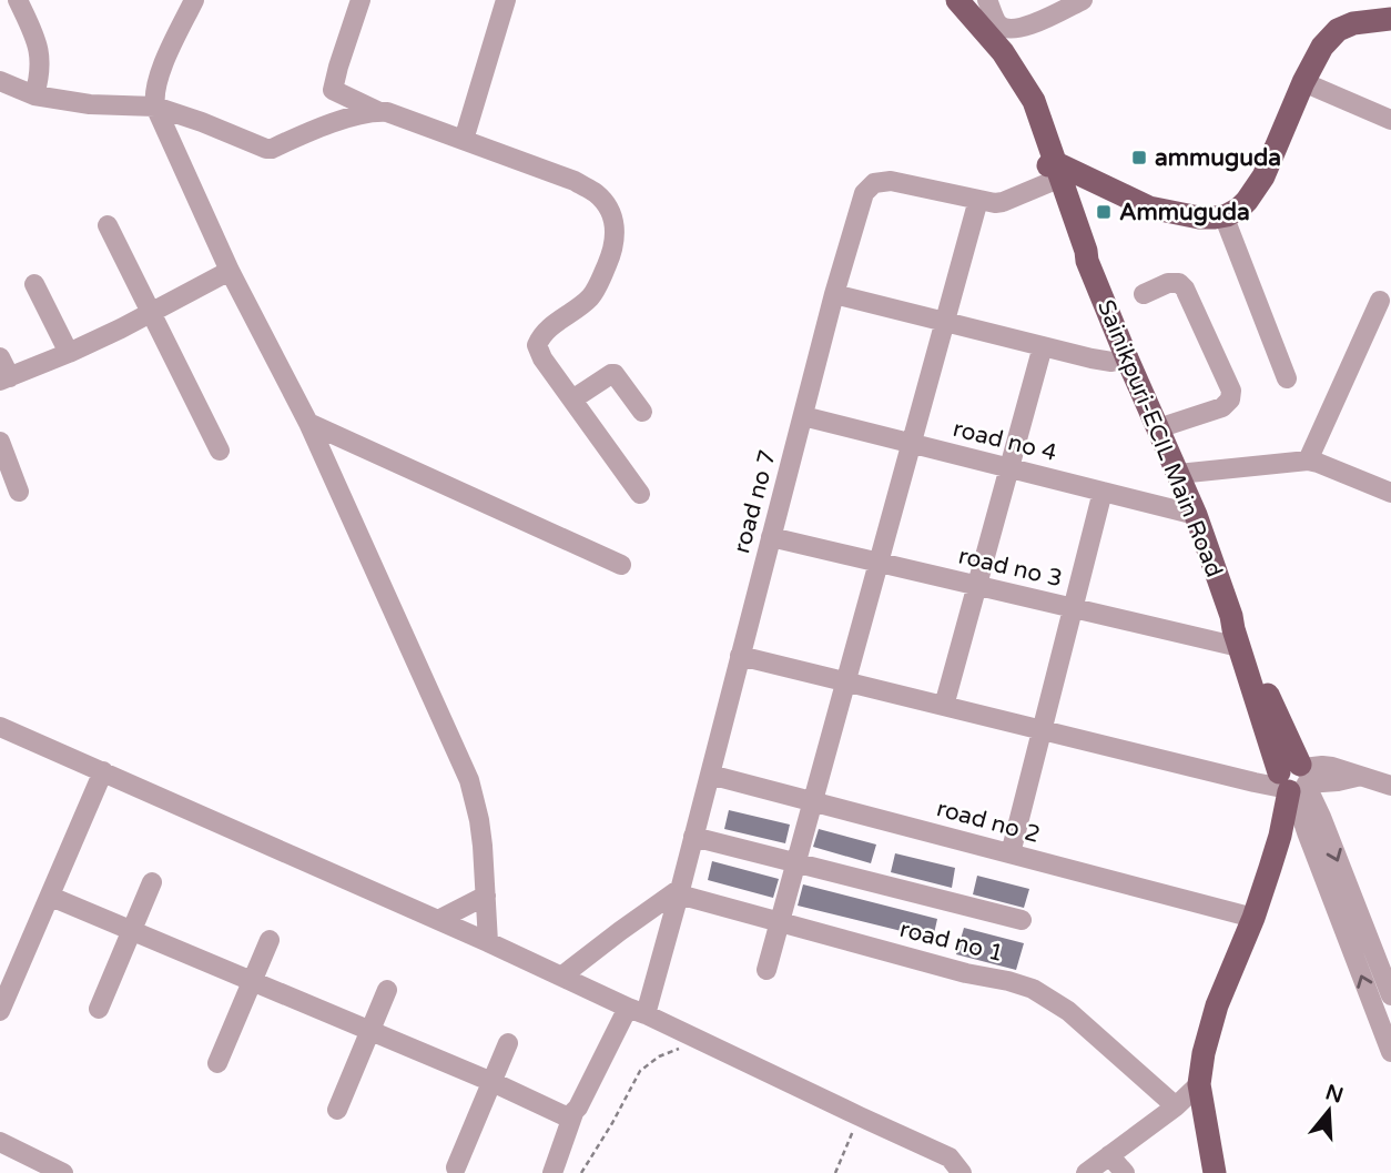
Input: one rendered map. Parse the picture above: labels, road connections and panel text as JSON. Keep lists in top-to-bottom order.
{
  "streets": {
    "main road": ["Sainikpuri-ECIL Main Road"],
    "street": [
      "road no 4",
      "road no 7",
      "road no 3",
      "road no 2",
      "road no 1"
    ]
  },
  "crossings": [
    ["Sainikpuri-ECIL Main Road", "road no 4"],
    ["Sainikpuri-ECIL Main Road", "road no 7"],
    ["Sainikpuri-ECIL Main Road", "road no 3"],
    ["Sainikpuri-ECIL Main Road", "road no 2"],
    ["road no 4", "road no 7"],
    ["road no 7", "road no 3"],
    ["road no 7", "road no 2"],
    ["road no 7", "road no 1"]
  ],
  "places": {
    "transit": ["ammuguda", "Ammuguda"]
  },
  "north": "top"
}
